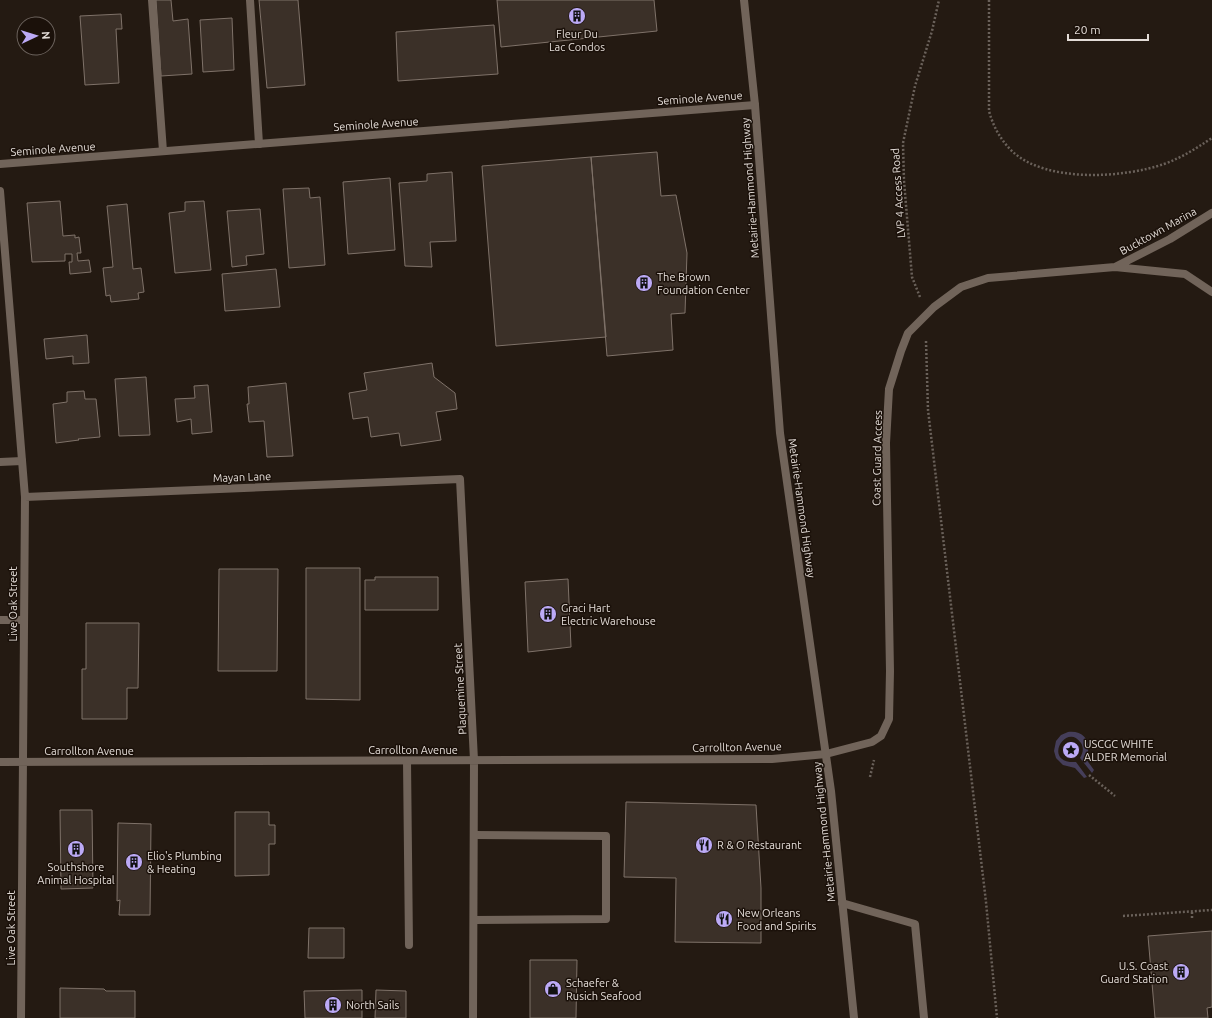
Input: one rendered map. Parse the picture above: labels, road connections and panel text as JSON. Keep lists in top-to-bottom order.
{
  "streets": {
    "street": [
      "Seminole Avenue",
      "Metairie-Hammond Highway",
      "Bucktown Marina",
      "Coast Guard Access",
      "Mayan Lane",
      "Live Oak Street",
      "Plaquemine Street",
      "Carrollton Avenue"
    ],
    "path": ["LVP 4 Access Road"]
  },
  "crossings": [
    ["Seminole Avenue", "Metairie-Hammond Highway"],
    ["Metairie-Hammond Highway", "Coast Guard Access"],
    ["Metairie-Hammond Highway", "Carrollton Avenue"],
    ["LVP 4 Access Road", "Coast Guard Access"],
    ["Bucktown Marina", "Coast Guard Access"],
    ["Coast Guard Access", "Carrollton Avenue"],
    ["Mayan Lane", "Live Oak Street"],
    ["Mayan Lane", "Plaquemine Street"],
    ["Live Oak Street", "Carrollton Avenue"],
    ["Plaquemine Street", "Carrollton Avenue"]
  ],
  "places": {
    "building": [
      "Fleur Du Lac Condos",
      "The Brown Foundation Center",
      "Graci Hart Electric Warehouse",
      "Southshore Animal Hospital",
      "Elio's Plumbing & Heating",
      "U.S. Coast Guard Station",
      "North Sails"
    ],
    "place": ["USCGC WHITE ALDER Memorial"],
    "restaurant": ["R & O Restaurant", "New Orleans Food and Spirits"],
    "shop": ["Schaefer & Rusich Seafood"]
  },
  "scale_bar": "20 m",
  "north": "right"
}
